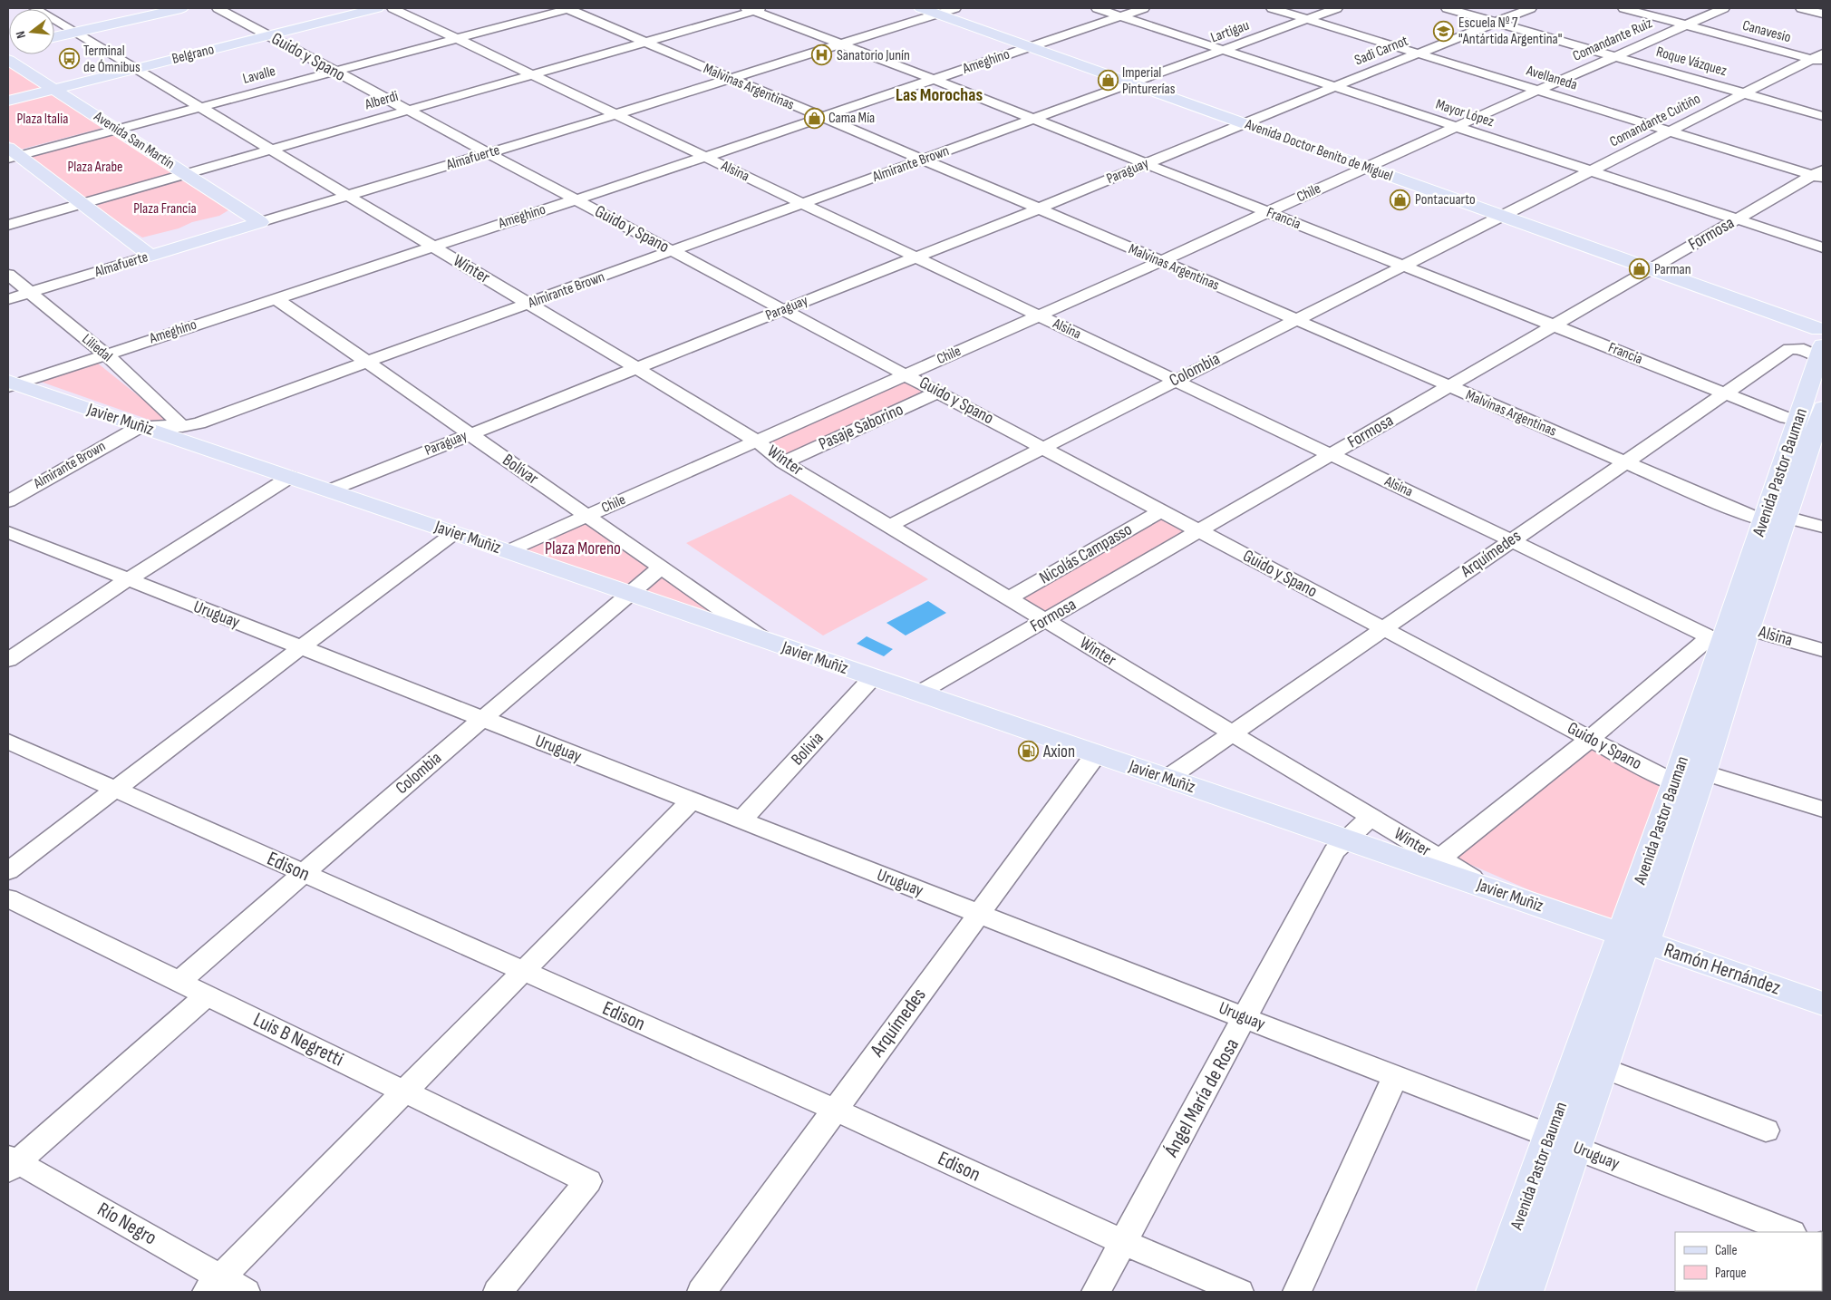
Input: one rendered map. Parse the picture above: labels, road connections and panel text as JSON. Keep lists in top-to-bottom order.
{
  "streets": {
    "main road": [
      "Belgrano",
      "Avenida San Martín",
      "Avenida Doctor Benito de Miguel",
      "Almafuerte",
      "Javier Muñiz",
      "Avenida Pastor Bauman",
      "Ramón Hernández"
    ],
    "street": [
      "Lartigau",
      "Canavesio",
      "Comandante Ruiz",
      "Sadi Carnot",
      "Guido y Spano",
      "Ameghino",
      "Roque Vázquez",
      "Lavalle",
      "Avellaneda",
      "Malvinas Argentinas",
      "Alberdi",
      "Mayor López",
      "Comandante Cuitiño",
      "Almirante Brown",
      "Alsina",
      "Paraguay",
      "Chile",
      "Francia",
      "Formosa",
      "Winter",
      "Liliedal",
      "Colombia",
      "Pasaje Saborino",
      "Bolívar",
      "Nicolás Campasso",
      "Arquímedes",
      "Uruguay",
      "Bolivia",
      "Edison",
      "Luis B Negretti",
      "Ángel María de Rosa",
      "Río Negro"
    ]
  },
  "crossings": [
    ["Lartigau", "Avellaneda"],
    ["Lartigau", "Mayor López"],
    ["Lartigau", "Avenida Doctor Benito de Miguel"],
    ["Lartigau", "Almirante Brown"],
    ["Canavesio", "Comandante Ruiz"],
    ["Canavesio", "Comandante Cuitiño"],
    ["Comandante Ruiz", "Roque Vázquez"],
    ["Comandante Ruiz", "Avellaneda"],
    ["Comandante Ruiz", "Mayor López"],
    ["Comandante Ruiz", "Avenida Doctor Benito de Miguel"],
    ["Comandante Ruiz", "Chile"],
    ["Sadi Carnot", "Roque Vázquez"],
    ["Sadi Carnot", "Avellaneda"],
    ["Sadi Carnot", "Mayor López"],
    ["Sadi Carnot", "Avenida Doctor Benito de Miguel"],
    ["Sadi Carnot", "Paraguay"],
    ["Belgrano", "Guido y Spano"],
    ["Belgrano", "Avenida San Martín"],
    ["Belgrano", "Winter"],
    ["Guido y Spano", "Ameghino"],
    ["Guido y Spano", "Lavalle"],
    ["Guido y Spano", "Alberdi"],
    ["Guido y Spano", "Almafuerte"],
    ["Guido y Spano", "Almirante Brown"],
    ["Guido y Spano", "Paraguay"],
    ["Guido y Spano", "Chile"],
    ["Guido y Spano", "Formosa"],
    ["Guido y Spano", "Colombia"],
    ["Guido y Spano", "Pasaje Saborino"],
    ["Guido y Spano", "Avenida Pastor Bauman"],
    ["Guido y Spano", "Nicolás Campasso"],
    ["Guido y Spano", "Arquímedes"],
    ["Ameghino", "Malvinas Argentinas"],
    ["Ameghino", "Mayor López"],
    ["Ameghino", "Avenida Doctor Benito de Miguel"],
    ["Ameghino", "Alsina"],
    ["Ameghino", "Francia"],
    ["Ameghino", "Winter"],
    ["Ameghino", "Liliedal"],
    ["Ameghino", "Javier Muñiz"],
    ["Ameghino", "Bolívar"],
    ["Roque Vázquez", "Comandante Cuitiño"],
    ["Lavalle", "Malvinas Argentinas"],
    ["Lavalle", "Avenida San Martín"],
    ["Lavalle", "Alsina"],
    ["Lavalle", "Winter"],
    ["Avellaneda", "Comandante Cuitiño"],
    ["Avellaneda", "Formosa"],
    ["Malvinas Argentinas", "Alberdi"],
    ["Malvinas Argentinas", "Almafuerte"],
    ["Malvinas Argentinas", "Almirante Brown"],
    ["Malvinas Argentinas", "Paraguay"],
    ["Malvinas Argentinas", "Chile"],
    ["Malvinas Argentinas", "Formosa"],
    ["Malvinas Argentinas", "Colombia"],
    ["Malvinas Argentinas", "Avenida Pastor Bauman"],
    ["Malvinas Argentinas", "Arquímedes"],
    ["Alberdi", "Avenida San Martín"],
    ["Alberdi", "Alsina"],
    ["Alberdi", "Francia"],
    ["Alberdi", "Winter"],
    ["Mayor López", "Comandante Cuitiño"],
    ["Mayor López", "Formosa"],
    ["Comandante Cuitiño", "Avenida Doctor Benito de Miguel"],
    ["Comandante Cuitiño", "Colombia"],
    ["Avenida San Martín", "Almafuerte"],
    ["Avenida Doctor Benito de Miguel", "Almafuerte"],
    ["Avenida Doctor Benito de Miguel", "Almirante Brown"],
    ["Avenida Doctor Benito de Miguel", "Paraguay"],
    ["Avenida Doctor Benito de Miguel", "Chile"],
    ["Avenida Doctor Benito de Miguel", "Formosa"],
    ["Avenida Doctor Benito de Miguel", "Colombia"],
    ["Avenida Doctor Benito de Miguel", "Avenida Pastor Bauman"],
    ["Avenida Doctor Benito de Miguel", "Arquímedes"],
    ["Almafuerte", "Alsina"],
    ["Almafuerte", "Francia"],
    ["Almafuerte", "Winter"],
    ["Almafuerte", "Liliedal"],
    ["Almirante Brown", "Alsina"],
    ["Almirante Brown", "Francia"],
    ["Almirante Brown", "Winter"],
    ["Almirante Brown", "Liliedal"],
    ["Almirante Brown", "Javier Muñiz"],
    ["Almirante Brown", "Bolívar"],
    ["Alsina", "Paraguay"],
    ["Alsina", "Chile"],
    ["Alsina", "Formosa"],
    ["Alsina", "Colombia"],
    ["Alsina", "Avenida Pastor Bauman"],
    ["Alsina", "Arquímedes"],
    ["Paraguay", "Francia"],
    ["Paraguay", "Winter"],
    ["Paraguay", "Javier Muñiz"],
    ["Paraguay", "Bolívar"],
    ["Chile", "Francia"],
    ["Chile", "Winter"],
    ["Chile", "Javier Muñiz"],
    ["Chile", "Bolívar"],
    ["Francia", "Formosa"],
    ["Francia", "Colombia"],
    ["Francia", "Avenida Pastor Bauman"],
    ["Francia", "Arquímedes"],
    ["Formosa", "Winter"],
    ["Formosa", "Javier Muñiz"],
    ["Winter", "Colombia"],
    ["Winter", "Javier Muñiz"],
    ["Winter", "Pasaje Saborino"],
    ["Winter", "Nicolás Campasso"],
    ["Winter", "Arquímedes"],
    ["Winter", "Ángel María de Rosa"],
    ["Colombia", "Javier Muñiz"],
    ["Colombia", "Bolívar"],
    ["Colombia", "Uruguay"],
    ["Colombia", "Edison"],
    ["Colombia", "Luis B Negretti"],
    ["Javier Muñiz", "Bolívar"],
    ["Javier Muñiz", "Avenida Pastor Bauman"],
    ["Javier Muñiz", "Arquímedes"],
    ["Javier Muñiz", "Bolivia"],
    ["Javier Muñiz", "Ramón Hernández"],
    ["Javier Muñiz", "Ángel María de Rosa"],
    ["Avenida Pastor Bauman", "Arquímedes"],
    ["Avenida Pastor Bauman", "Uruguay"],
    ["Avenida Pastor Bauman", "Ramón Hernández"],
    ["Arquímedes", "Uruguay"],
    ["Arquímedes", "Edison"],
    ["Uruguay", "Bolivia"],
    ["Uruguay", "Ángel María de Rosa"],
    ["Edison", "Ángel María de Rosa"]
  ],
  "districts": ["Las Morochas"],
  "parks": [
    "Plaza Italia",
    "Plaza Arabe",
    "Plaza Francia",
    "Plaza Moreno"
  ],
  "places": {
    "school or university": ["Escuela Nº 7 \"Antártida Argentina\""],
    "hospital": ["Sanatorio Junín"],
    "bus stop": ["Terminal de Ómnibus"],
    "shop": [
      "Imperial Pinturerías",
      "Cama Mía",
      "Pontacuarto",
      "Parman"
    ],
    "fuel station": ["Axion"]
  },
  "legend": ["Calle", "Parque"],
  "north": "left"
}
